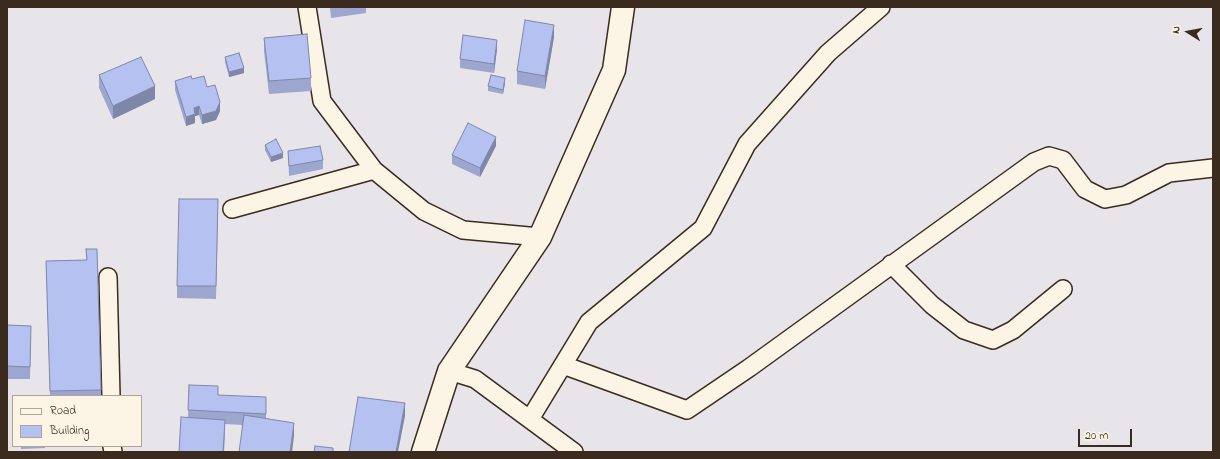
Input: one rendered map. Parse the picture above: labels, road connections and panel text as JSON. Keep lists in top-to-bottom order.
{
  "legend": ["Road", "Building"],
  "scale_bar": "20 m",
  "north": "left"
}
